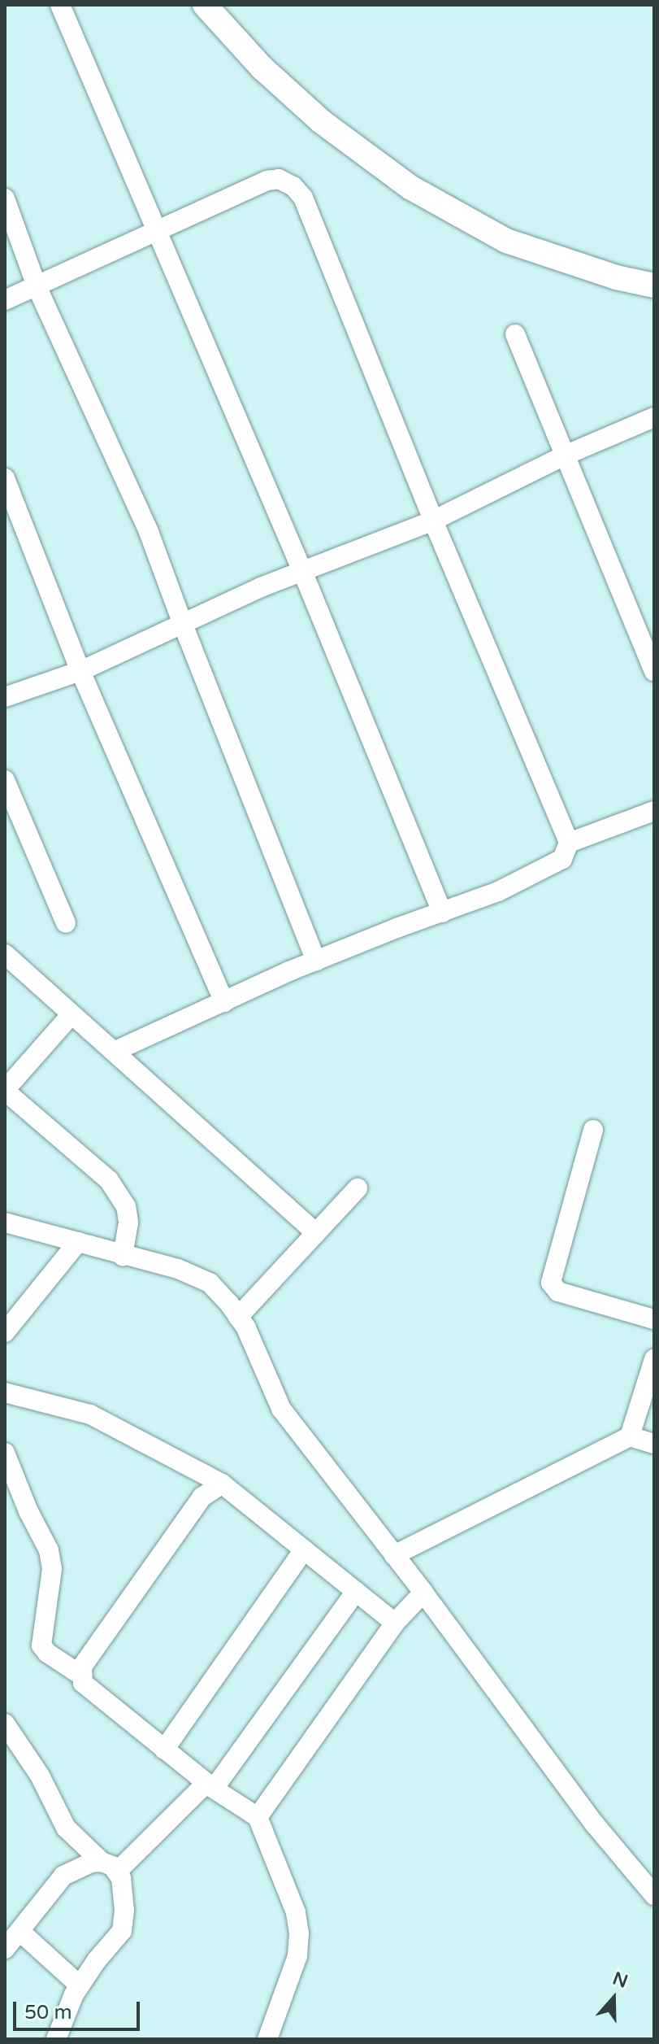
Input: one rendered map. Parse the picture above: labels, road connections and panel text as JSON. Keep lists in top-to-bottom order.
{
  "scale_bar": "50 m",
  "north": "top"
}
